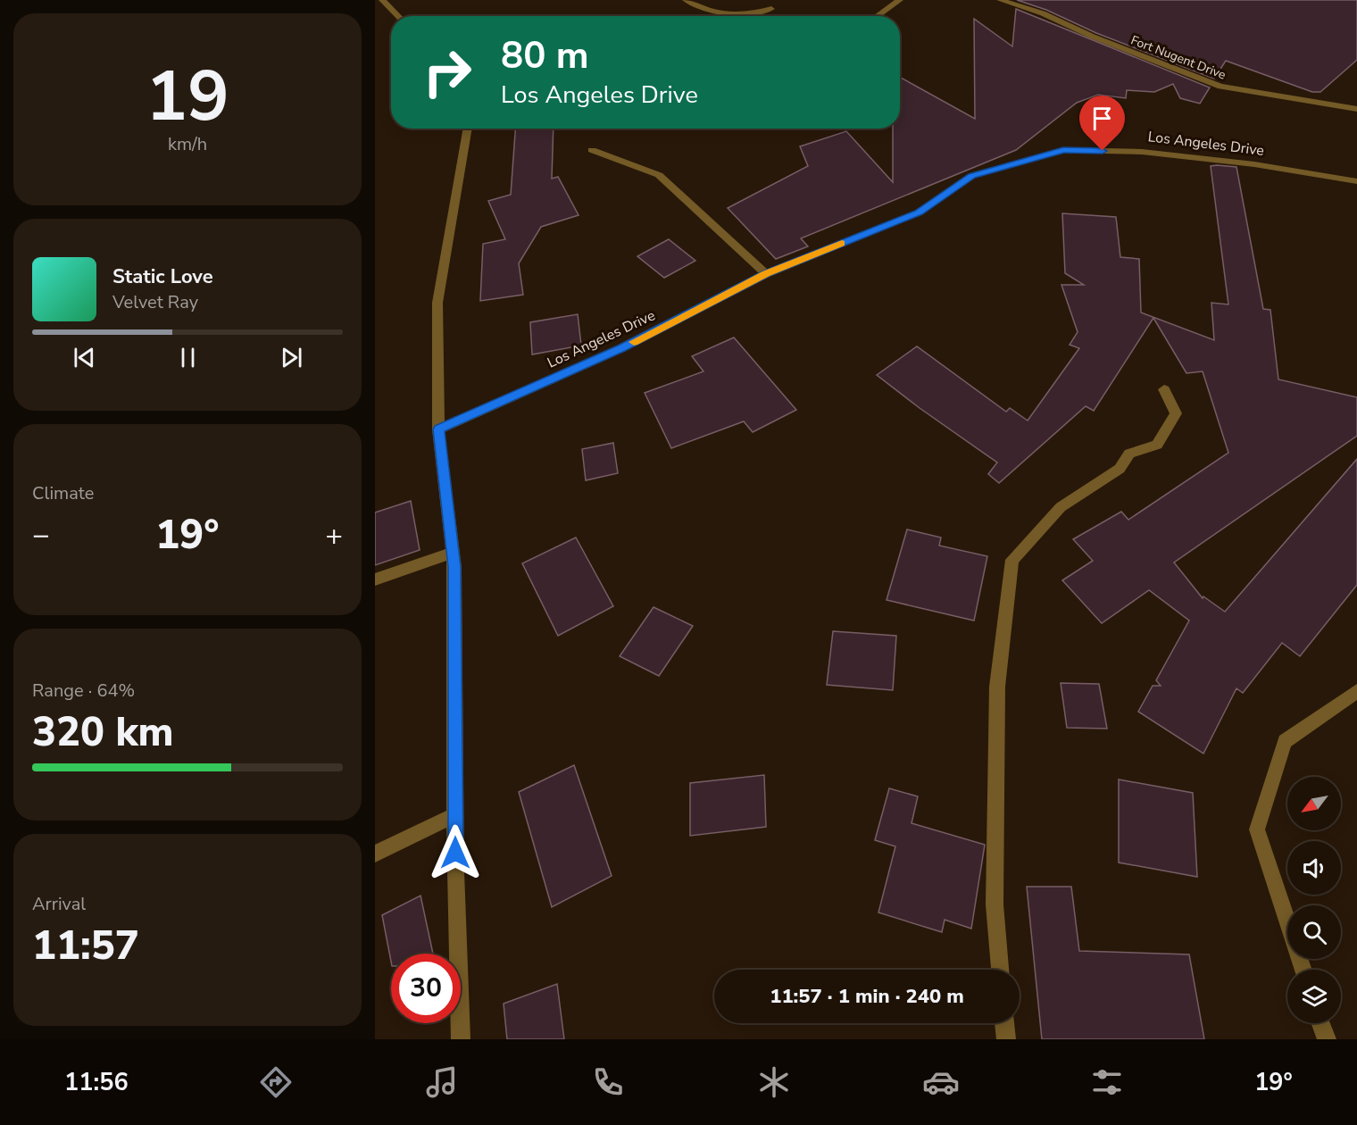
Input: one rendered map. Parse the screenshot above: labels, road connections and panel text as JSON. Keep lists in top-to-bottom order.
{
  "streets": {
    "street": ["Fort Nugent Drive", "Los Angeles Drive"]
  },
  "north": "bottom left",
  "page": {
    "tile": [
      ["19", "km/h"],
      "Climate",
      ["Range · 64%", "320 km"],
      ["Arrival", "11:57"]
    ],
    "turn": ["80 m", "Los Angeles Drive"],
    "song": ["Static Love", "Velvet Ray"],
    "heat": ["−", "19°", "+"],
    "limit": "30",
    "trip": "11:57 · 1 min · 240 m",
    "tabs": ["11:56", "19°"]
  }
}
